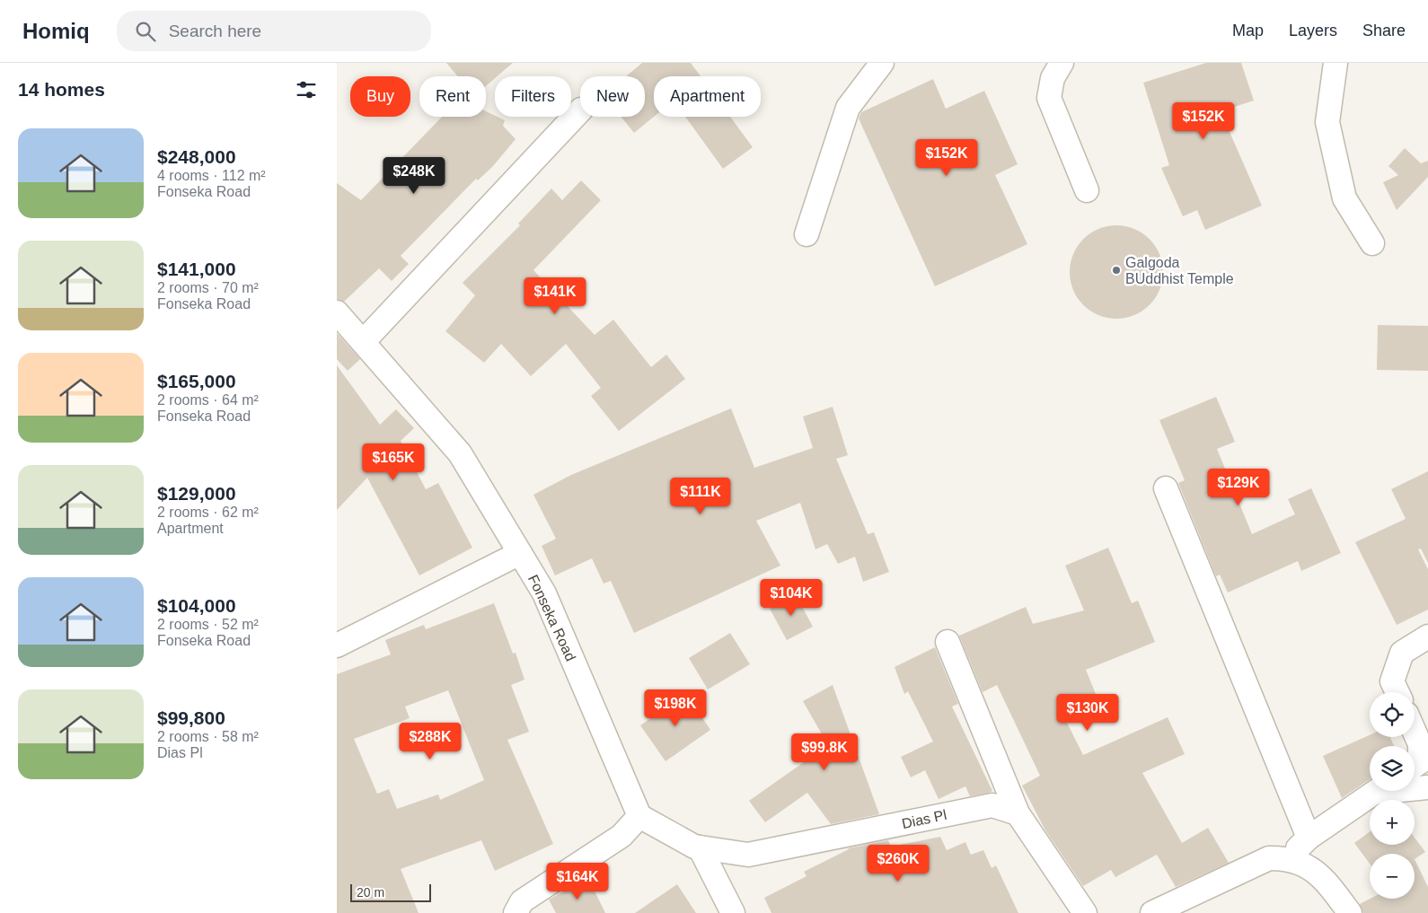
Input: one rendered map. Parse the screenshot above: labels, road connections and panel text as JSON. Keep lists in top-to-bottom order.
{
  "streets": {
    "street": ["Fonseka Road", "Dias Pl"]
  },
  "crossings": [
    ["Fonseka Road", "Dias Pl"]
  ],
  "places": ["Galgoda BUddhist Temple"],
  "scale_bar": "20 m",
  "page": {
    "header": "Homiq",
    "search": "Search here",
    "nav": ["Map", "Layers", "Share"],
    "heading": "14 homes",
    "chip": [
      "Buy",
      "Rent",
      "Filters",
      "New",
      "Apartment"
    ],
    "price": [
      "$152K",
      "$152K",
      "$248K",
      "$141K",
      "$165K",
      "$129K",
      "$111K",
      "$104K",
      "$198K",
      "$130K",
      "$288K",
      "$99.8K",
      "$260K",
      "$164K"
    ],
    "list": [
      {
        "name": "$248,000",
        "note": "4 rooms · 112 m² · Fonseka Road"
      },
      {
        "name": "$141,000",
        "note": "2 rooms · 70 m² · Fonseka Road"
      },
      {
        "name": "$165,000",
        "note": "2 rooms · 64 m² · Fonseka Road"
      },
      {
        "name": "$129,000",
        "note": "2 rooms · 62 m² · Apartment"
      },
      {
        "name": "$104,000",
        "note": "2 rooms · 52 m² · Fonseka Road"
      },
      {
        "name": "$99,800",
        "note": "2 rooms · 58 m² · Dias Pl"
      }
    ],
    "map_buttons": ["+", "−"],
    "scale": "20 m"
  }
}
